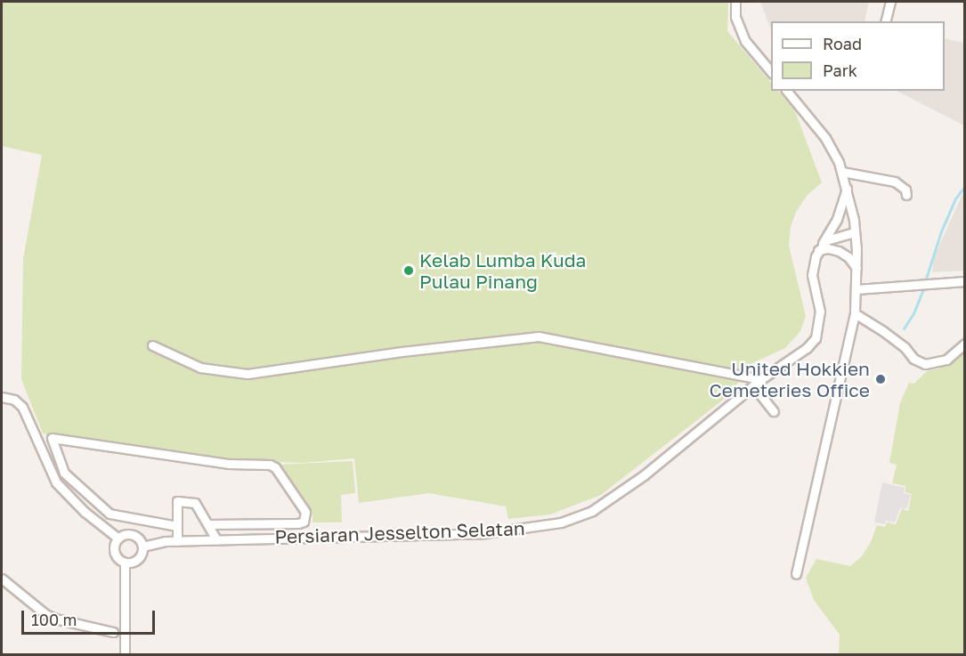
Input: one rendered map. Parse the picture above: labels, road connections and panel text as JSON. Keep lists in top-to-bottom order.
{
  "streets": {
    "street": ["Persiaran Jesselton Selatan"]
  },
  "places": ["Kelab Lumba Kuda Pulau Pinang", "United Hokkien Cemeteries Office"],
  "legend": ["Road", "Park"],
  "scale_bar": "100 m"
}
